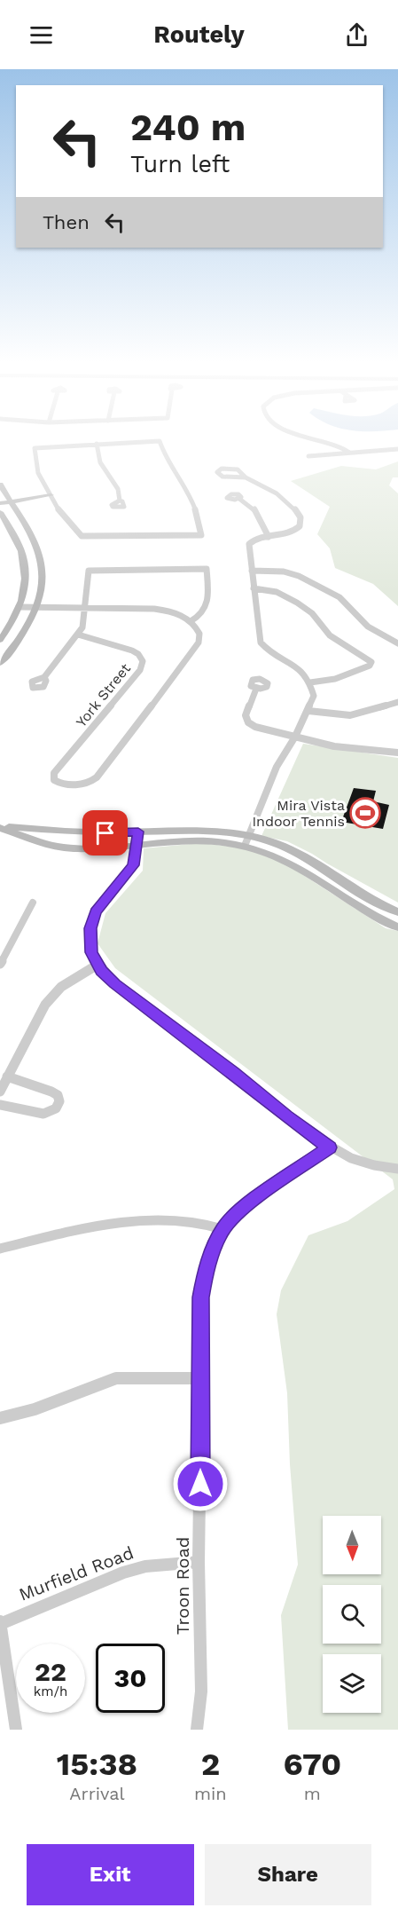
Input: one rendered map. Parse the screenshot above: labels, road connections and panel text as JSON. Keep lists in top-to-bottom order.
{
  "streets": {
    "street": ["York Street", "Murfield Road", "Troon Road"]
  },
  "crossings": [
    ["Murfield Road", "Troon Road"]
  ],
  "places": {
    "sports": ["Mira Vista Indoor Tennis"]
  },
  "north": "bottom",
  "page": {
    "header": "Routely",
    "turn": ["240 m", "Turn left"],
    "then": "Then",
    "speed": "22 km/h",
    "limit": "30",
    "eta": [
      "15:38",
      "Arrival",
      "2",
      "min",
      "670",
      "m"
    ],
    "buttons": ["Exit", "Share"]
  }
}
